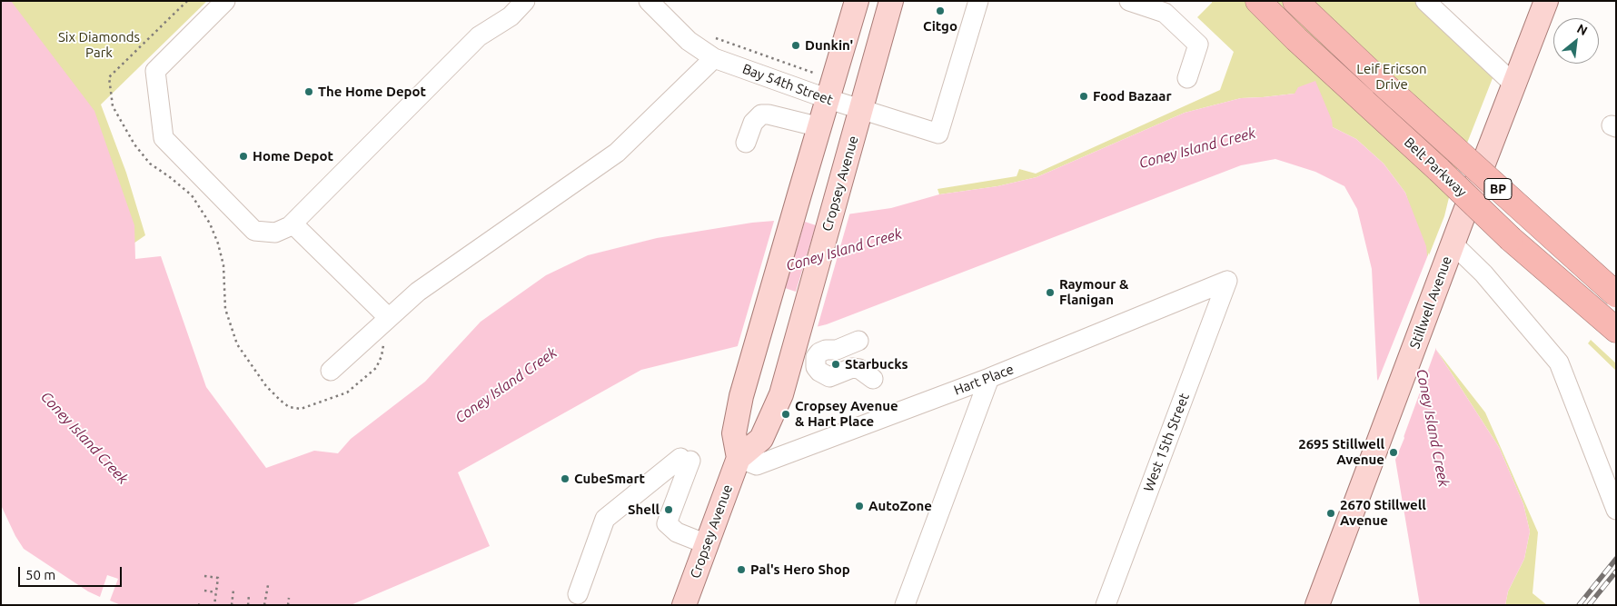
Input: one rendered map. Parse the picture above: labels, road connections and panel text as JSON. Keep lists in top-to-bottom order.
{
  "streets": {
    "highway": ["Belt Parkway", "BP"],
    "main road": ["Cropsey Avenue", "Stillwell Avenue"],
    "street": ["Bay 54th Street", "Hart Place", "West 15th Street"]
  },
  "crossings": [
    ["Bay 54th Street", "Cropsey Avenue"],
    ["Cropsey Avenue", "Hart Place"],
    ["Hart Place", "West 15th Street"]
  ],
  "water": ["Coney Island Creek"],
  "parks": ["Six Diamonds Park", "Leif Ericson Drive"],
  "places": [
    "Citgo",
    "Dunkin'",
    "The Home Depot",
    "Food Bazaar",
    "Home Depot",
    "Raymour & Flanigan",
    "Starbucks",
    "Cropsey Avenue & Hart Place",
    "2695 Stillwell Avenue",
    "CubeSmart",
    "AutoZone",
    "Shell",
    "2670 Stillwell Avenue",
    "Pal's Hero Shop"
  ],
  "scale_bar": "50 m",
  "north": "top right"
}
